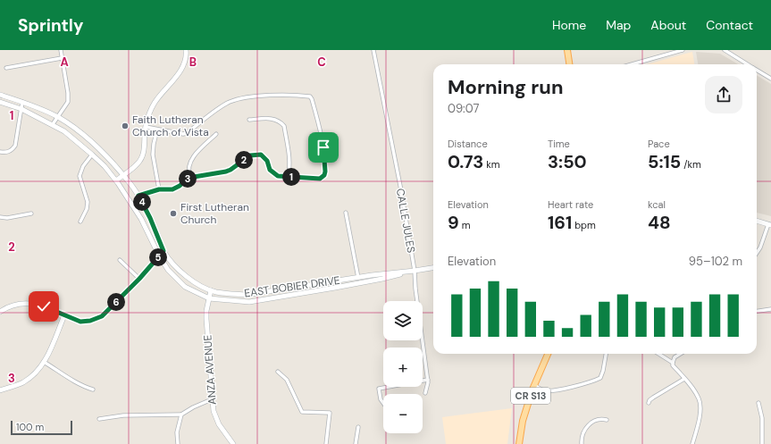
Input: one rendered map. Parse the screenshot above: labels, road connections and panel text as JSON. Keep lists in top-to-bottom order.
{
  "streets": {
    "main road": ["EAST BOBIER DRIVE", "ANZA AVENUE", "CR S13"],
    "street": ["CALLE JULES"]
  },
  "crossings": [
    ["CALLE JULES", "EAST BOBIER DRIVE"],
    ["EAST BOBIER DRIVE", "ANZA AVENUE"]
  ],
  "places": ["Faith Lutheran Church of Vista", "First Lutheran Church"],
  "scale_bar": "100 m",
  "page": {
    "header": "Sprintly",
    "nav": [
      "Home",
      "Map",
      "About",
      "Contact"
    ],
    "heading": ["Morning run", "09:07"],
    "stats": [
      ["Distance", "0.73 km"],
      ["Time", "3:50"],
      ["Pace", "5:15 /km"],
      ["Elevation", "9 m"],
      ["Heart rate", "161 bpm"],
      ["kcal", "48"]
    ],
    "pins": [
      "2",
      "1",
      "3",
      "4",
      "5",
      "6"
    ],
    "chart": ["Elevation", "95–102 m"],
    "map_buttons": ["+", "−"],
    "scale": "100 m"
  },
  "grid": {
    "columns": ["A", "B", "C"],
    "rows": ["1", "2", "3"]
  }
}
